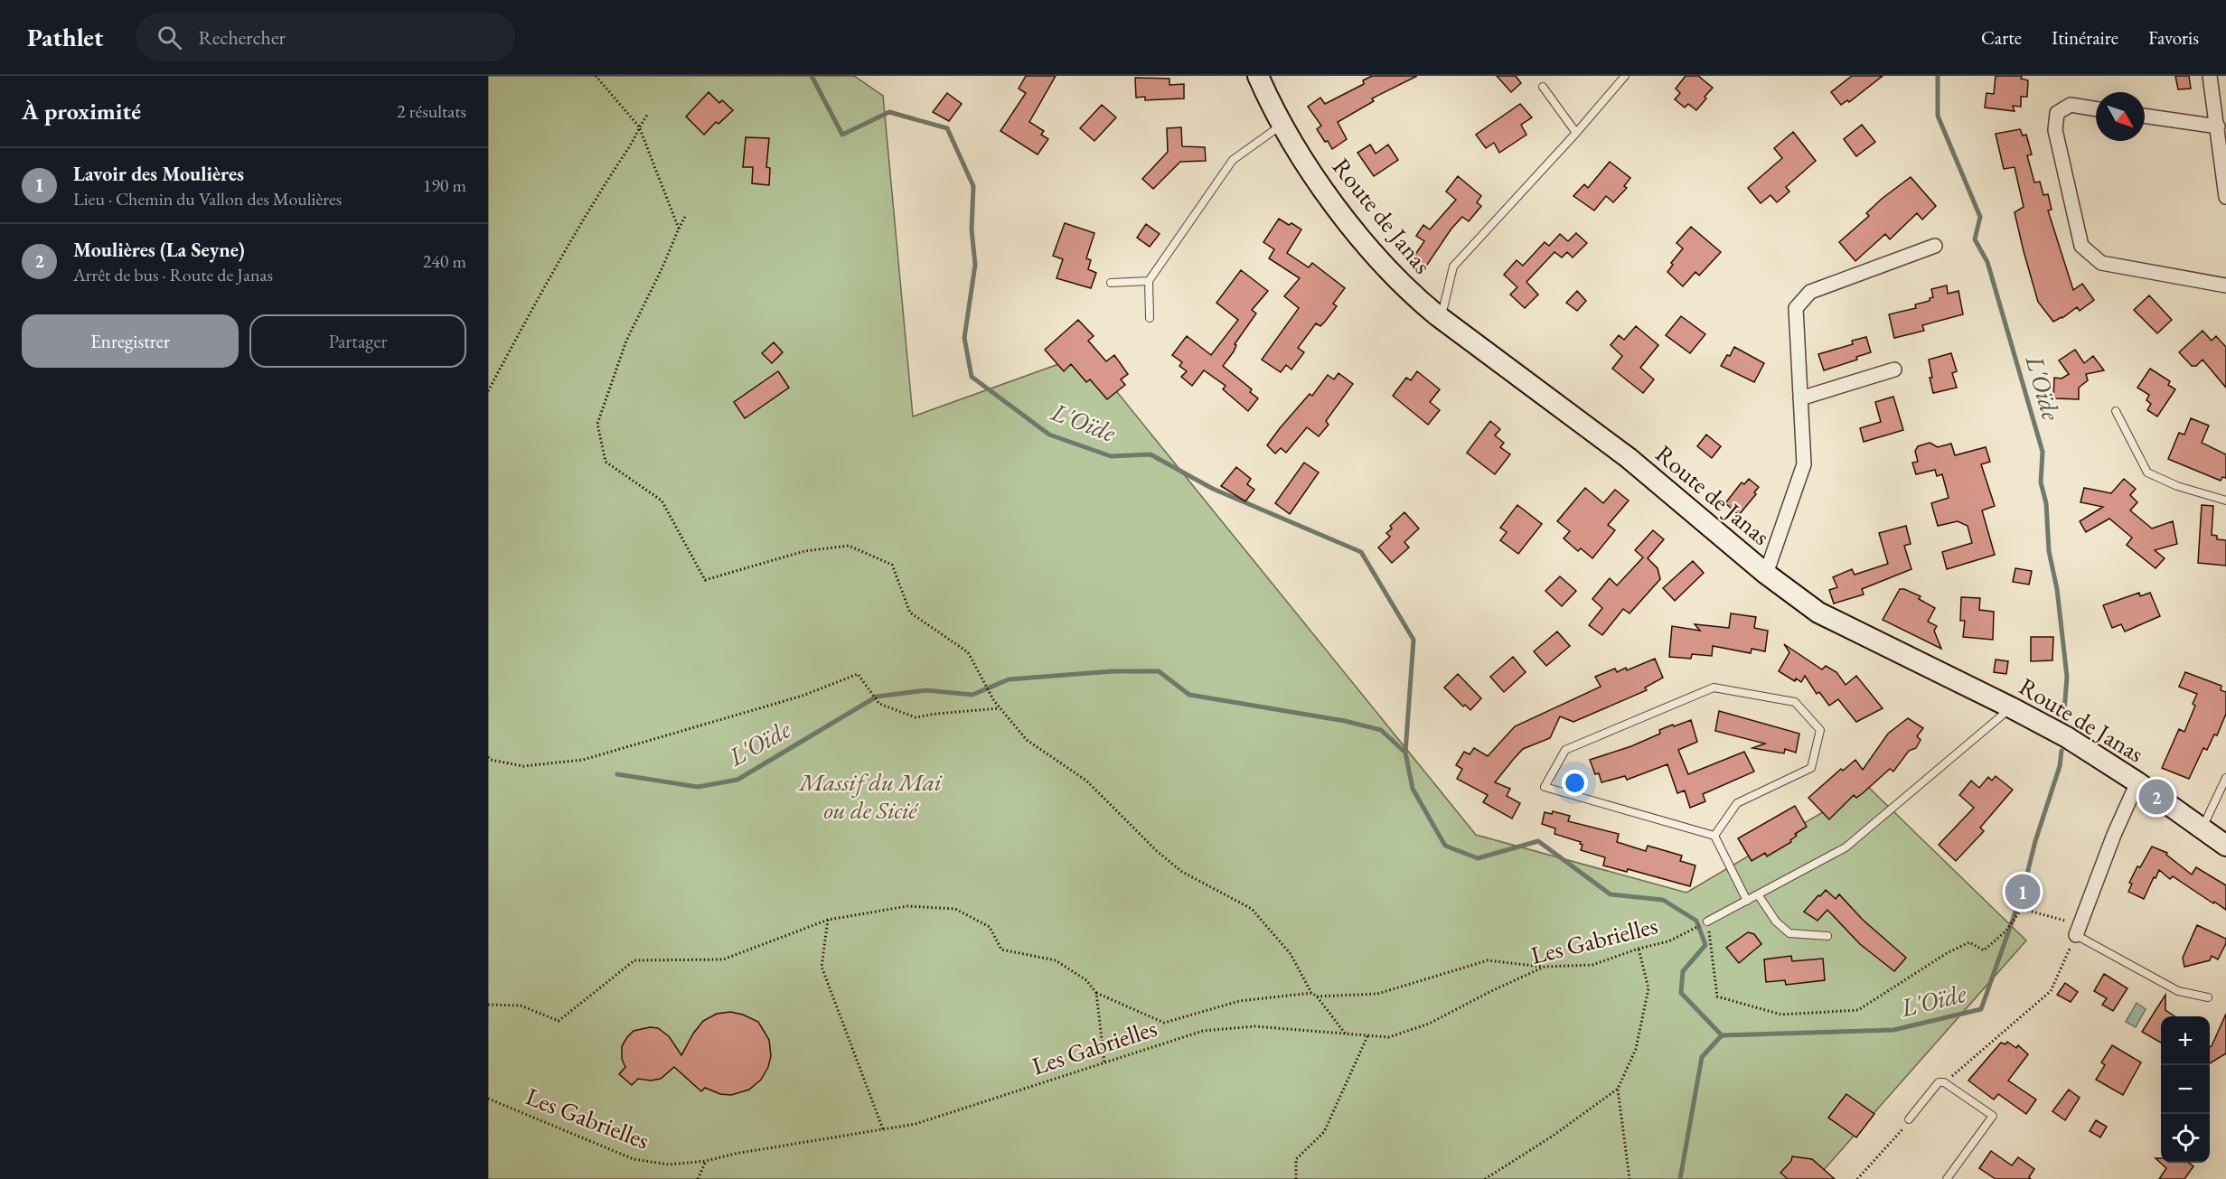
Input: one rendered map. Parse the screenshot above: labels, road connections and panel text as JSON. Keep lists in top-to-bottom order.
{
  "streets": {
    "street": ["Route de Janas"],
    "path": ["Les Gabrielles"]
  },
  "water": ["L'Oïde"],
  "parks": ["Massif du Mai ou de Sicié"],
  "north": "bottom right",
  "page": {
    "header": "Pathlet",
    "search": "Rechercher",
    "nav": ["Carte", "Itinéraire", "Favoris"],
    "heading": ["À proximité", "2 résultats"],
    "list": [
      {
        "mark": "1",
        "name": "Lavoir des Moulières",
        "note": "Lieu · Chemin du Vallon des Moulières",
        "value": "190 m"
      },
      {
        "mark": "2",
        "name": "Moulières (La Seyne)",
        "note": "Arrêt de bus · Route de Janas",
        "value": "240 m"
      }
    ],
    "buttons": ["Enregistrer", "Partager"],
    "pins": ["2", "1"],
    "map_buttons": ["+", "−"]
  }
}
